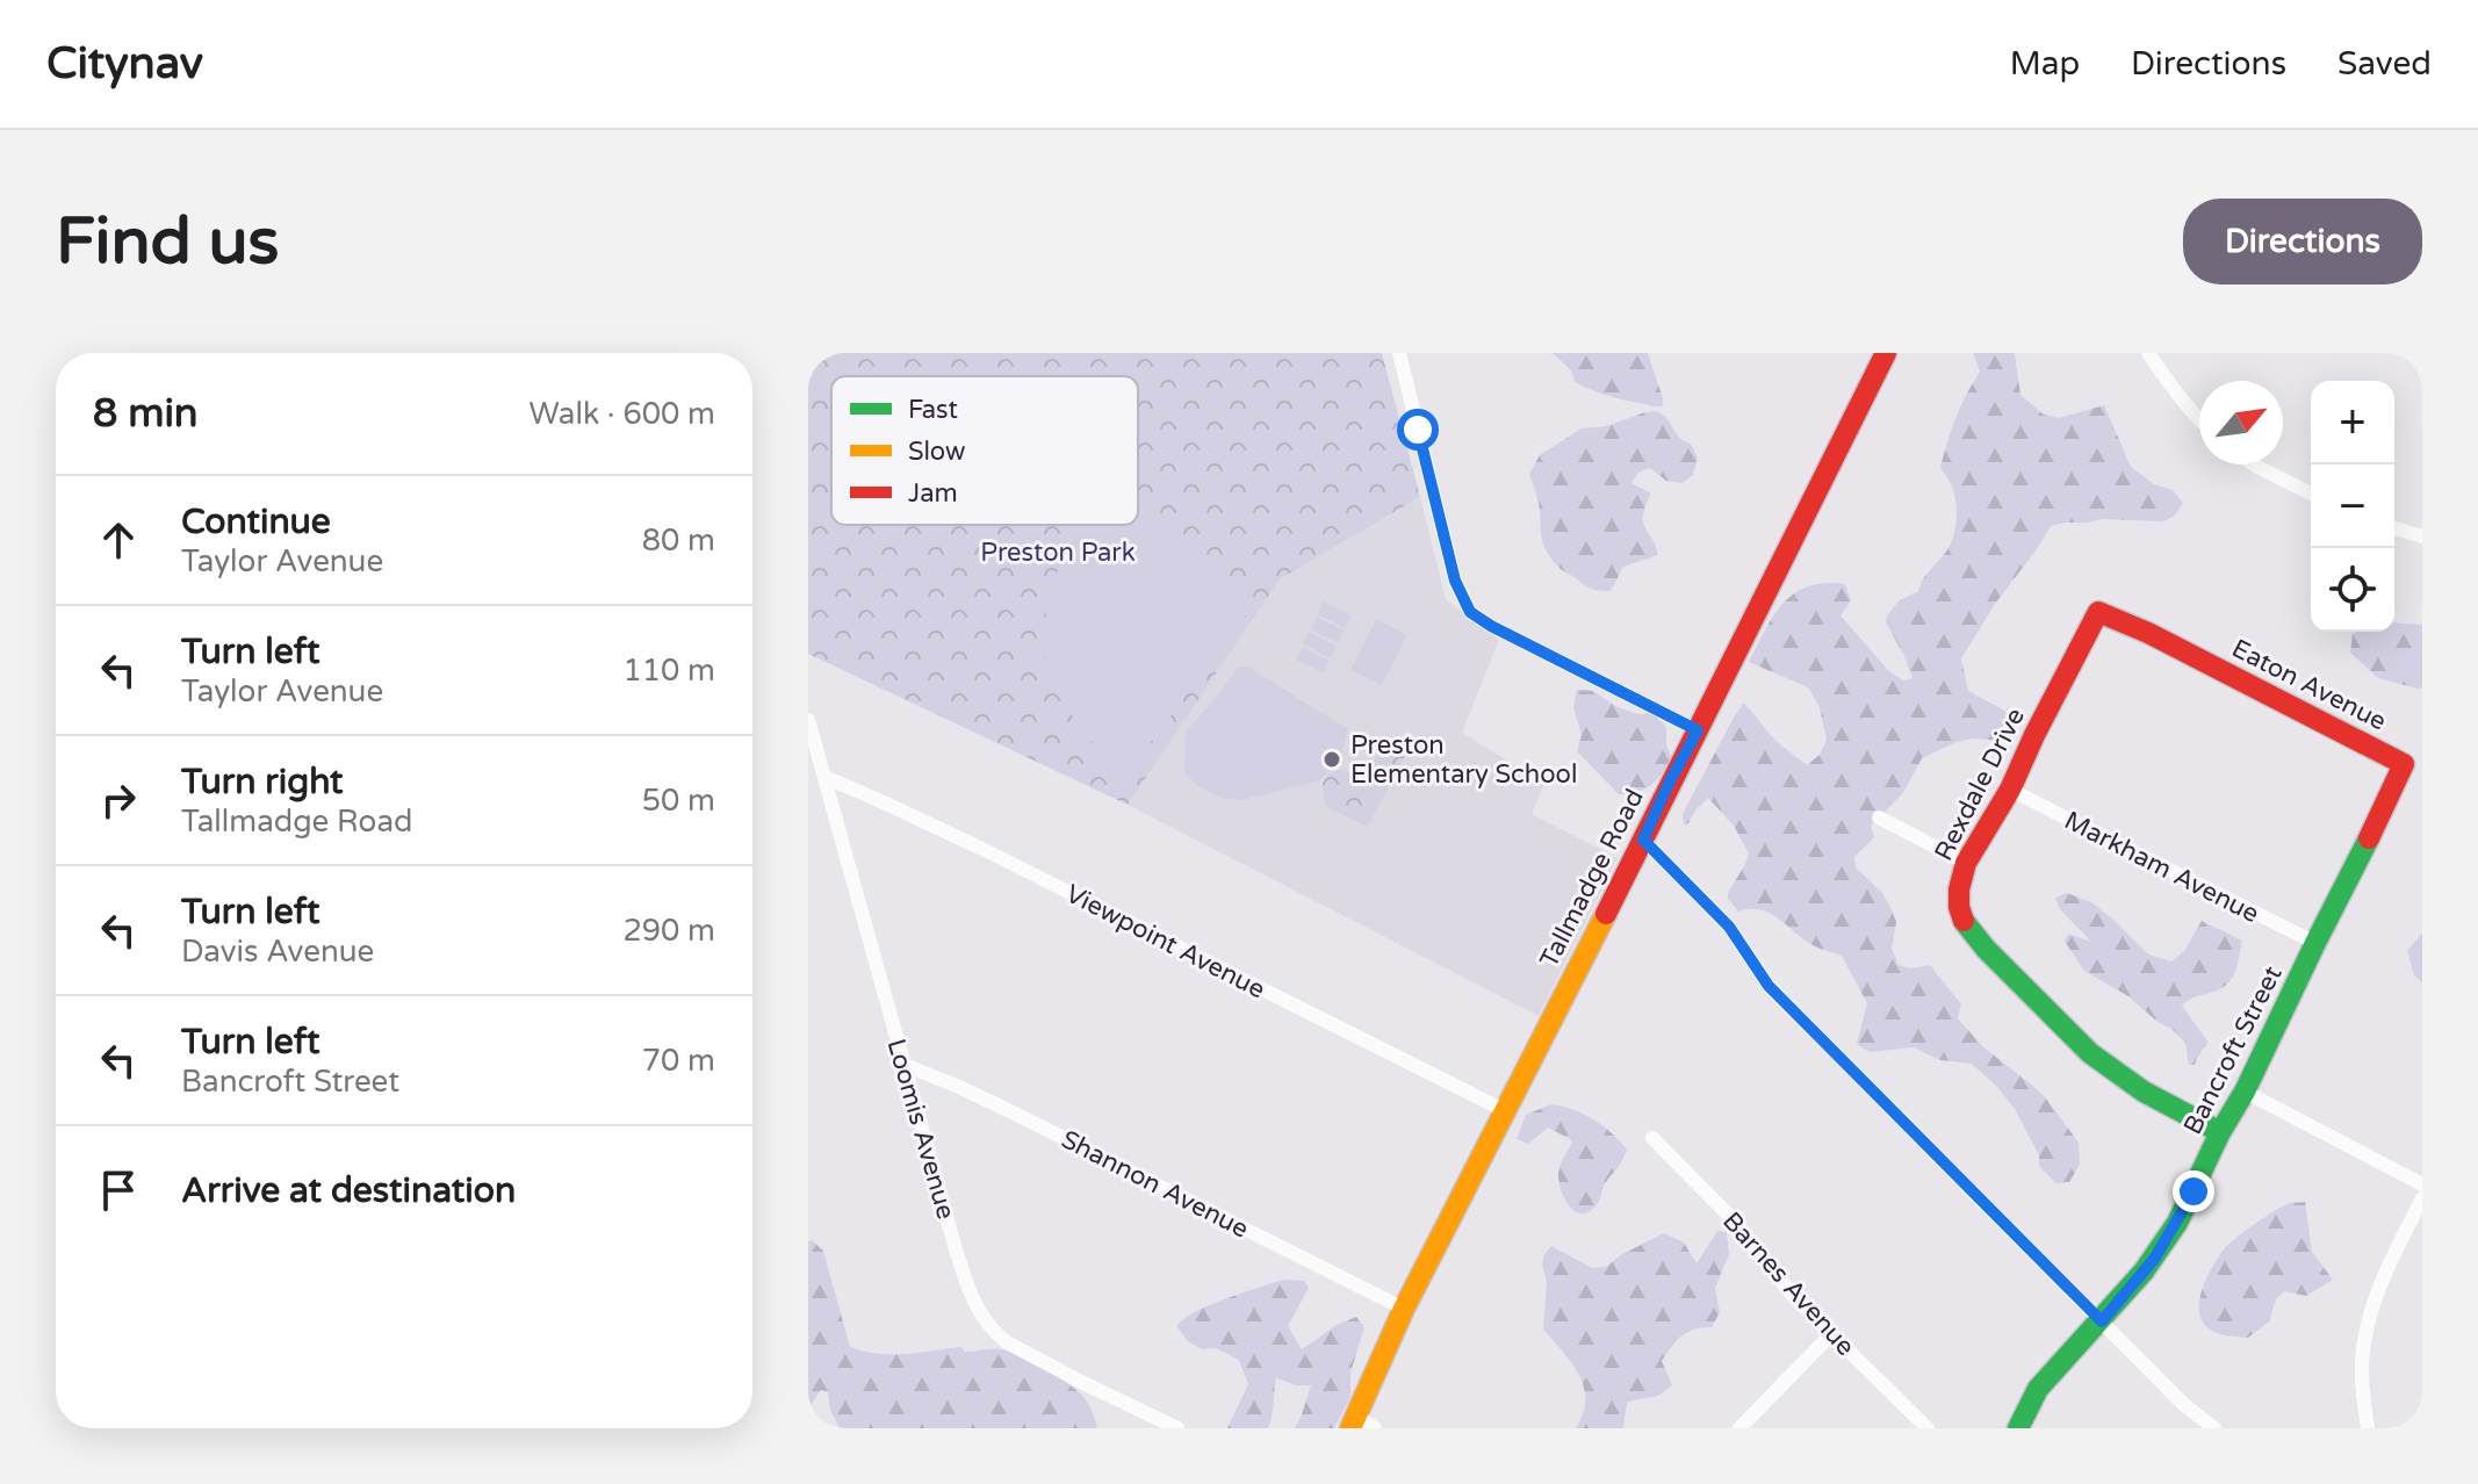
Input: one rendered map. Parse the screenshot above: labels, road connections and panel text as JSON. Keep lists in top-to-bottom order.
{
  "streets": {
    "street": [
      "Eaton Avenue",
      "Rexdale Drive",
      "Markham Avenue",
      "Tallmadge Road",
      "Viewpoint Avenue",
      "Bancroft Street",
      "Loomis Avenue",
      "Shannon Avenue",
      "Barnes Avenue"
    ]
  },
  "crossings": [
    ["Eaton Avenue", "Rexdale Drive"],
    ["Eaton Avenue", "Bancroft Street"],
    ["Rexdale Drive", "Markham Avenue"],
    ["Rexdale Drive", "Bancroft Street"],
    ["Markham Avenue", "Bancroft Street"],
    ["Tallmadge Road", "Viewpoint Avenue"],
    ["Tallmadge Road", "Shannon Avenue"],
    ["Viewpoint Avenue", "Loomis Avenue"],
    ["Loomis Avenue", "Shannon Avenue"]
  ],
  "parks": ["Preston Park"],
  "places": ["Preston Elementary School"],
  "legend": ["Fast", "Slow", "Jam"],
  "north": "top right",
  "page": {
    "header": "Citynav",
    "nav": ["Map", "Directions", "Saved"],
    "buttons": "Directions",
    "title": "Find us",
    "heading": ["8 min", "Walk · 600 m"],
    "map_buttons": ["+", "−"],
    "list": [
      ["Continue", "Taylor Avenue", "80 m"],
      ["Turn left", "Taylor Avenue", "110 m"],
      ["Turn right", "Tallmadge Road", "50 m"],
      ["Turn left", "Davis Avenue", "290 m"],
      ["Turn left", "Bancroft Street", "70 m"],
      "Arrive at destination"
    ]
  }
}
